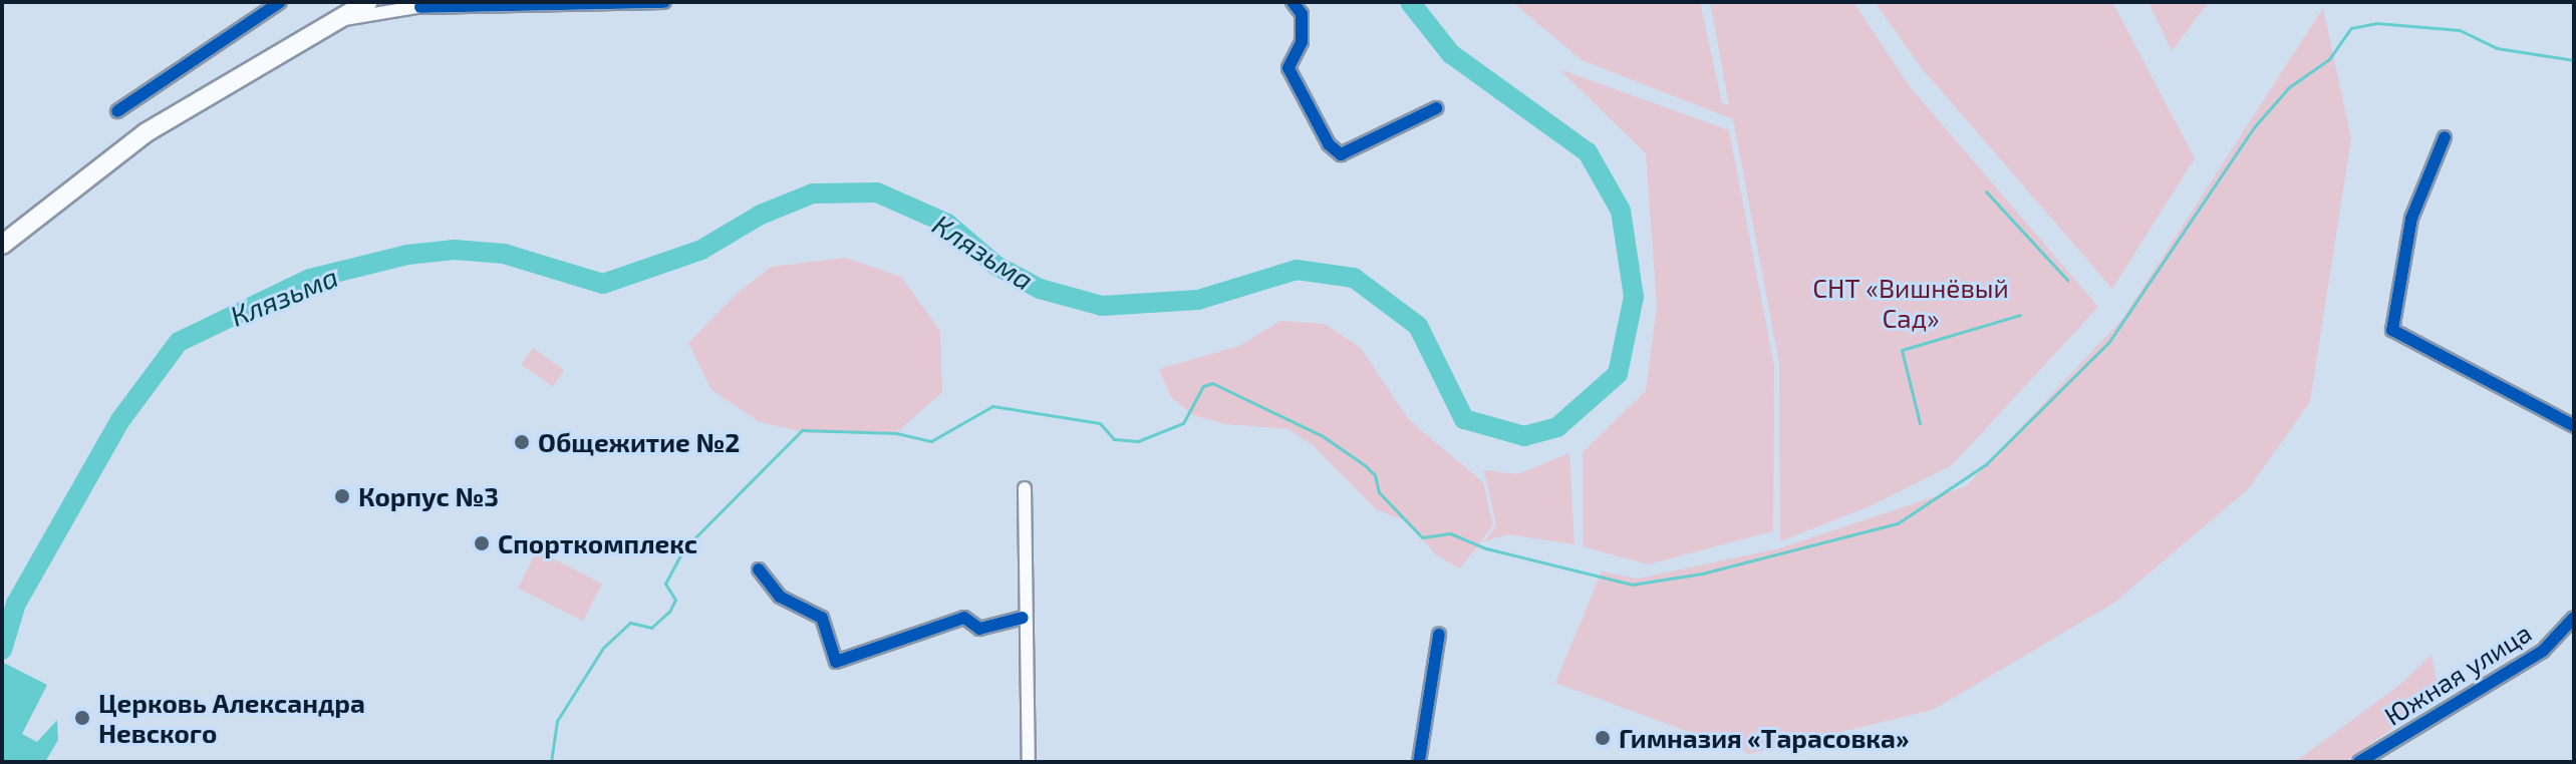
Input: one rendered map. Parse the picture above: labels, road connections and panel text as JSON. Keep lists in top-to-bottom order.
{
  "streets": {
    "street": ["Южная улица"]
  },
  "water": ["Клязьма"],
  "parks": ["СНТ «Вишнёвый Сад»"],
  "places": [
    "Общежитие №2",
    "Корпус №3",
    "Спорткомплекс",
    "Церковь Александра Невского",
    "Гимназия «Тарасовка»"
  ]
}
